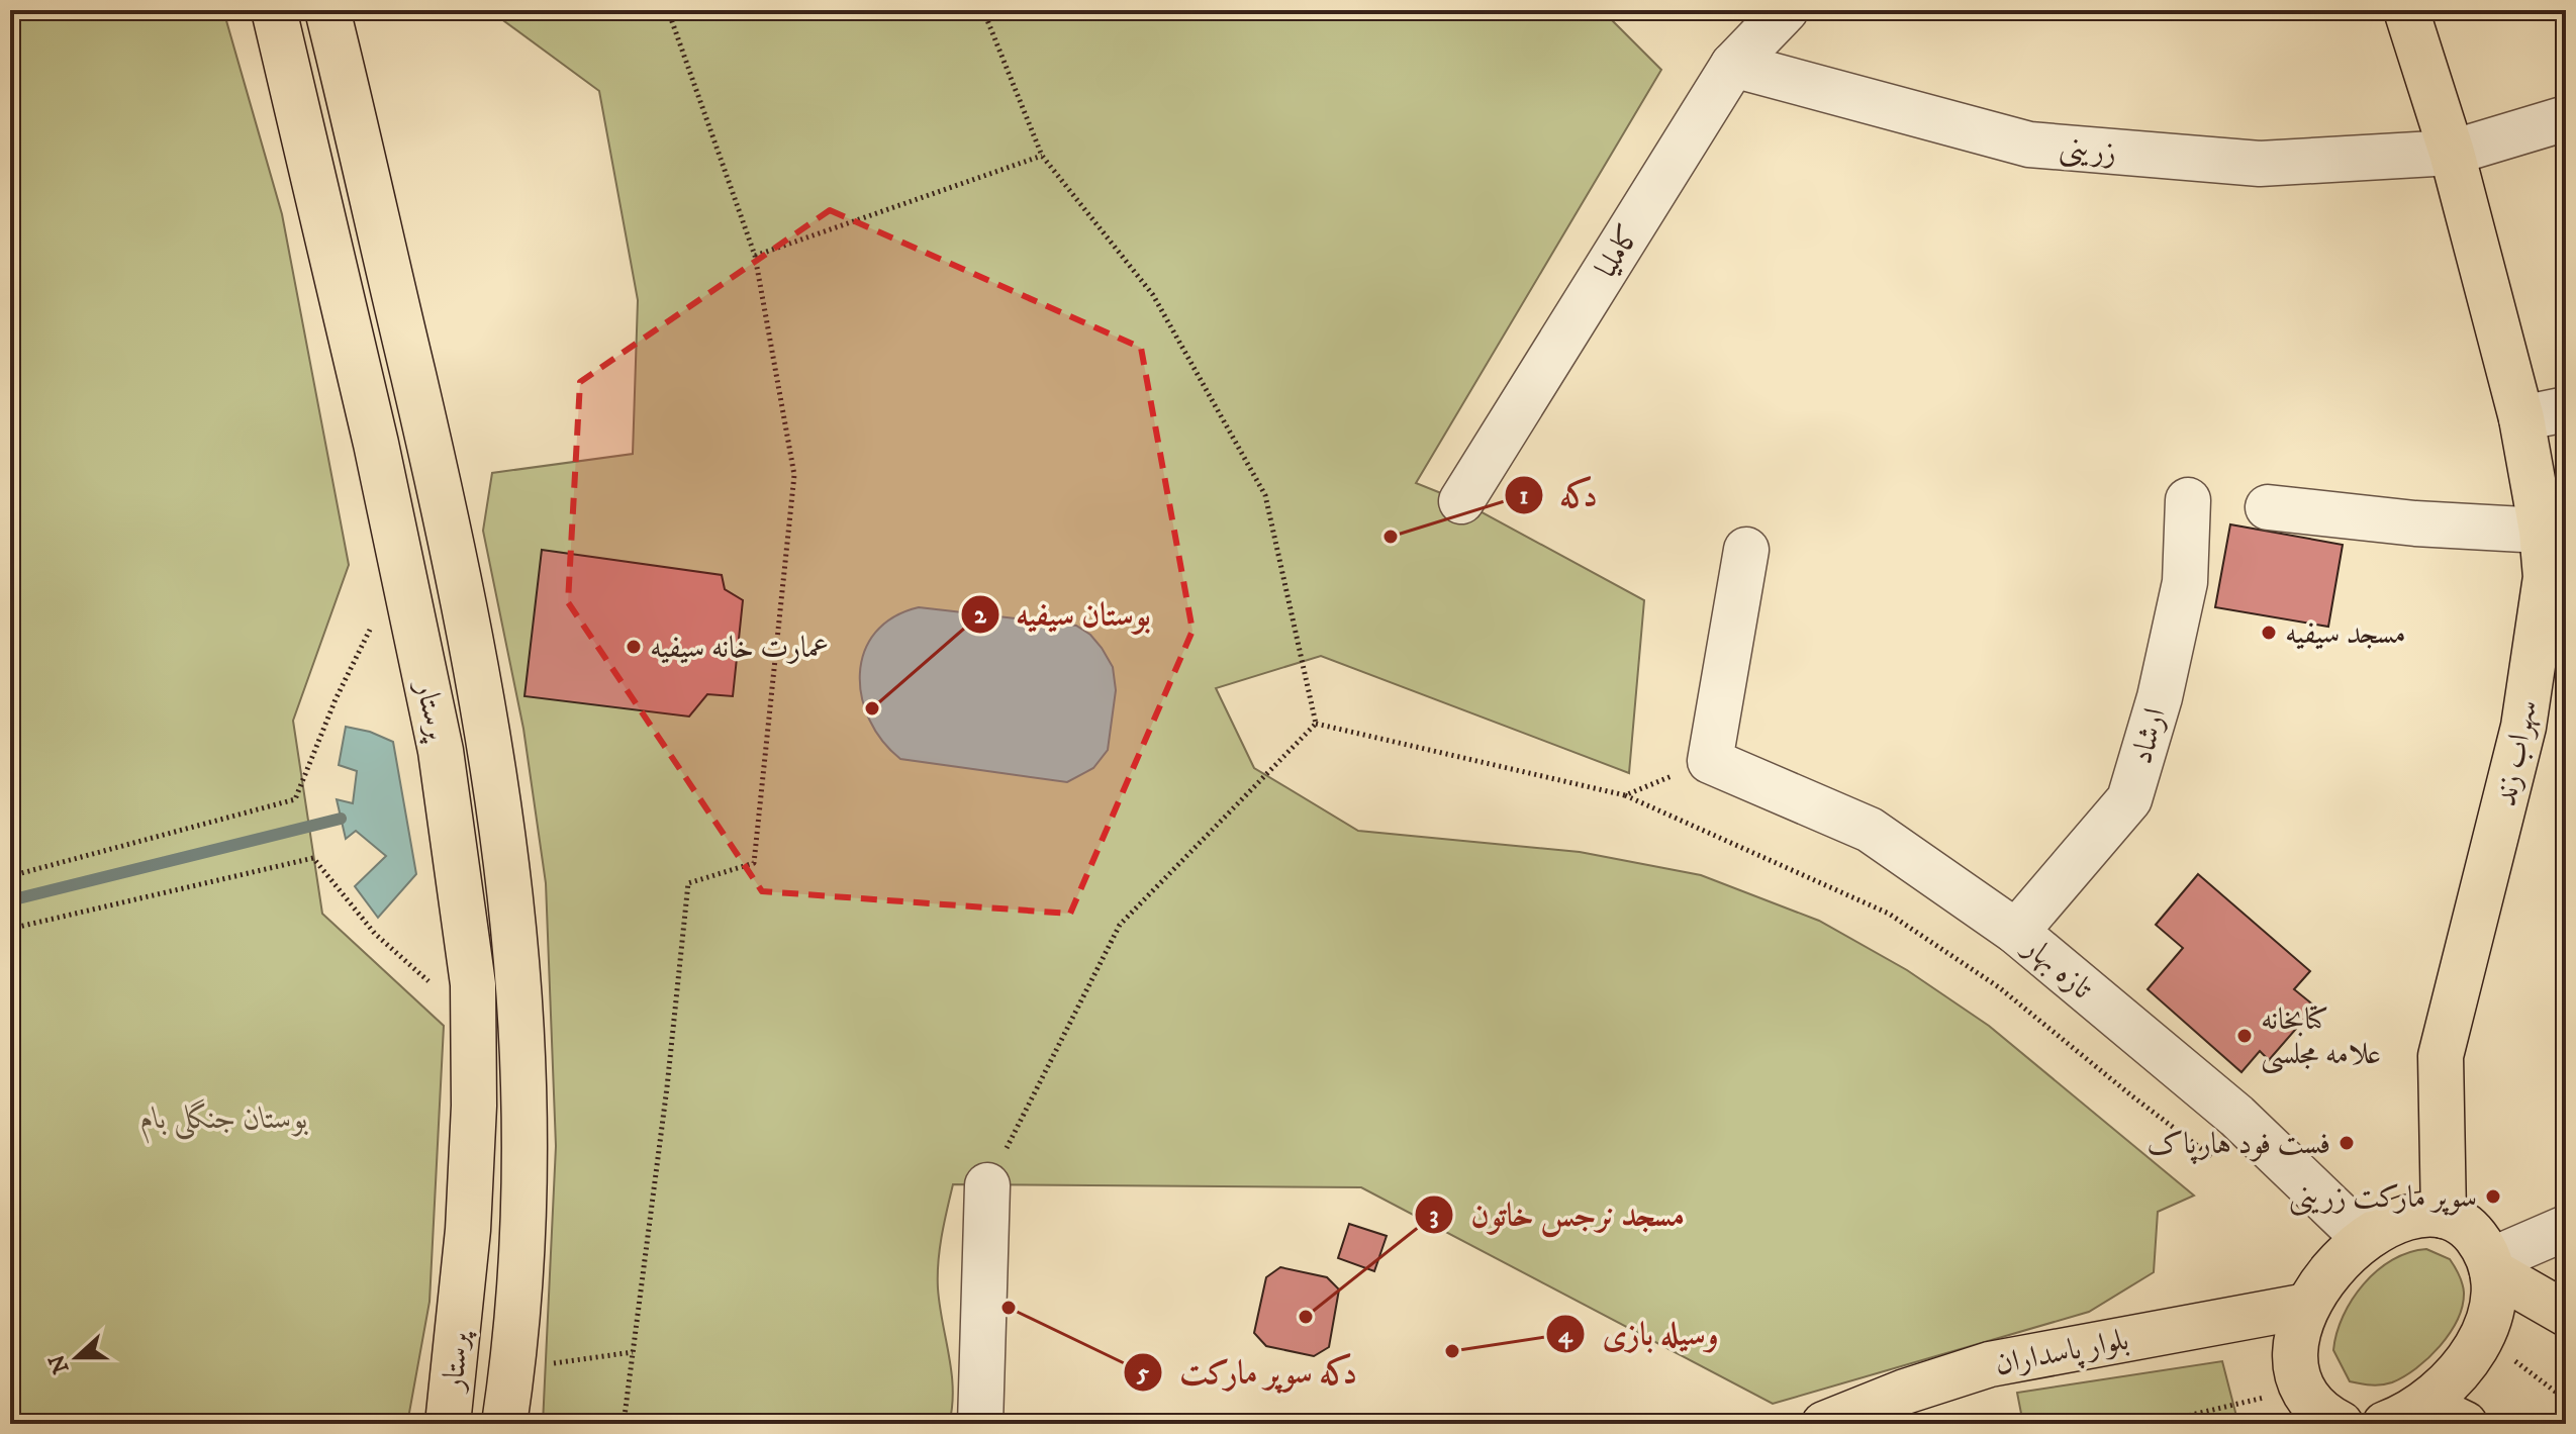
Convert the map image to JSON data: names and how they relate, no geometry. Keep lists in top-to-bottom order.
{
  "streets": {
    "main road": ["پرستار", "سهراب زند", "بلوار پاسداران"],
    "street": [
      "زرینی",
      "کاملیا",
      "ارشاد",
      "تازه بهار"
    ]
  },
  "crossings": [
    ["زرینی", "کاملیا"],
    ["زرینی", "سهراب زند"],
    ["ارشاد", "تازه بهار"]
  ],
  "parks": ["بوستان جنگلی بام"],
  "places": [
    "دکه",
    "مسجد سیفیه",
    "عمارت خانه سیفیه",
    "بوستان سیفیه",
    "کتابخانه علامه مجلسی",
    "فست فود هارپاک",
    "سوپر مارکت زرینی",
    "دکه سوپر مارکت",
    "مسجد نرجس خاتون",
    "وسیله بازی"
  ],
  "north": "left"
}
